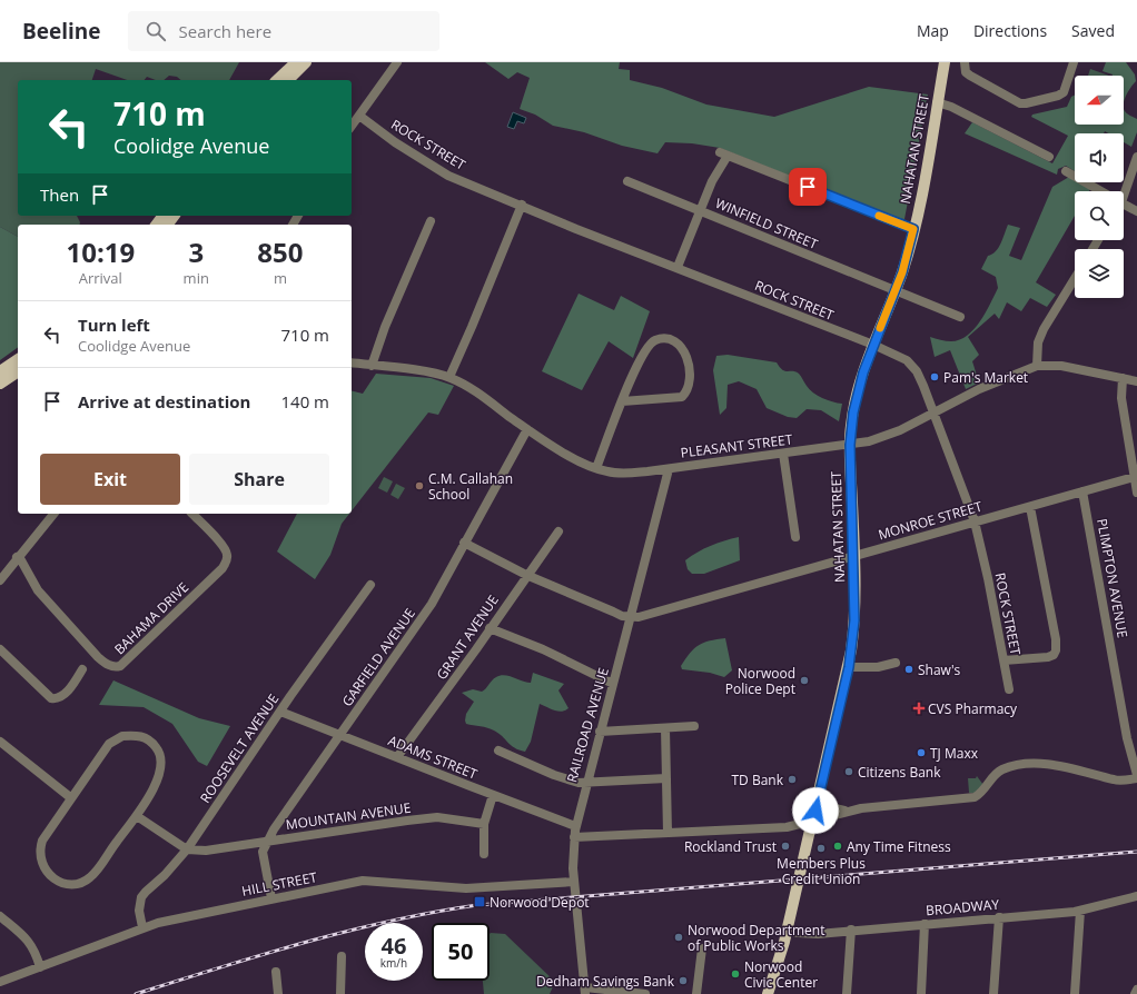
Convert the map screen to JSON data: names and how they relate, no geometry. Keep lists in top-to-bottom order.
{
  "streets": {
    "main road": ["NAHATAN STREET"],
    "street": [
      "ROCK STREET",
      "WINFIELD STREET",
      "PLEASANT STREET",
      "MONROE STREET",
      "PLIMPTON AVENUE",
      "BAHAMA DRIVE",
      "GRANT AVENUE",
      "GARFIELD AVENUE",
      "RAILROAD AVENUE",
      "ROOSEVELT AVENUE",
      "ADAMS STREET",
      "MOUNTAIN AVENUE",
      "HILL STREET",
      "BROADWAY"
    ]
  },
  "crossings": [
    ["ROCK STREET", "NAHATAN STREET"],
    ["ROCK STREET", "PLEASANT STREET"],
    ["ROCK STREET", "MONROE STREET"],
    ["NAHATAN STREET", "WINFIELD STREET"],
    ["NAHATAN STREET", "PLEASANT STREET"],
    ["NAHATAN STREET", "MONROE STREET"],
    ["NAHATAN STREET", "BROADWAY"],
    ["PLEASANT STREET", "GARFIELD AVENUE"],
    ["PLEASANT STREET", "RAILROAD AVENUE"],
    ["MONROE STREET", "PLIMPTON AVENUE"],
    ["MONROE STREET", "RAILROAD AVENUE"],
    ["GRANT AVENUE", "ADAMS STREET"],
    ["GARFIELD AVENUE", "ADAMS STREET"],
    ["GARFIELD AVENUE", "MOUNTAIN AVENUE"],
    ["GARFIELD AVENUE", "HILL STREET"],
    ["RAILROAD AVENUE", "ADAMS STREET"],
    ["RAILROAD AVENUE", "HILL STREET"],
    ["ROOSEVELT AVENUE", "ADAMS STREET"],
    ["ROOSEVELT AVENUE", "MOUNTAIN AVENUE"],
    ["ROOSEVELT AVENUE", "HILL STREET"]
  ],
  "places": {
    "other": [
      "Pam's Market",
      "C.M. Callahan School",
      "Shaw's",
      "Norwood Police Dept",
      "TJ Maxx",
      "Citizens Bank",
      "TD Bank",
      "Rockland Trust",
      "Any Time Fitness",
      "Members Plus Credit Union",
      "Norwood Department of Public Works",
      "Norwood Civic Center",
      "Dedham Savings Bank"
    ],
    "health": ["CVS Pharmacy"],
    "transit": ["Norwood Depot"]
  },
  "north": "left",
  "page": {
    "header": "Beeline",
    "search": "Search here",
    "nav": ["Map", "Directions", "Saved"],
    "turn": ["710 m", "Coolidge Avenue"],
    "then": "Then",
    "eta": [
      "10:19",
      "Arrival",
      "3",
      "min",
      "850",
      "m"
    ],
    "list": [
      {
        "name": "Turn left",
        "note": "Coolidge Avenue",
        "value": "710 m"
      },
      {
        "name": "Arrive at destination",
        "value": "140 m"
      }
    ],
    "buttons": ["Exit", "Share"],
    "speed": "46 km/h",
    "limit": "50"
  }
}
